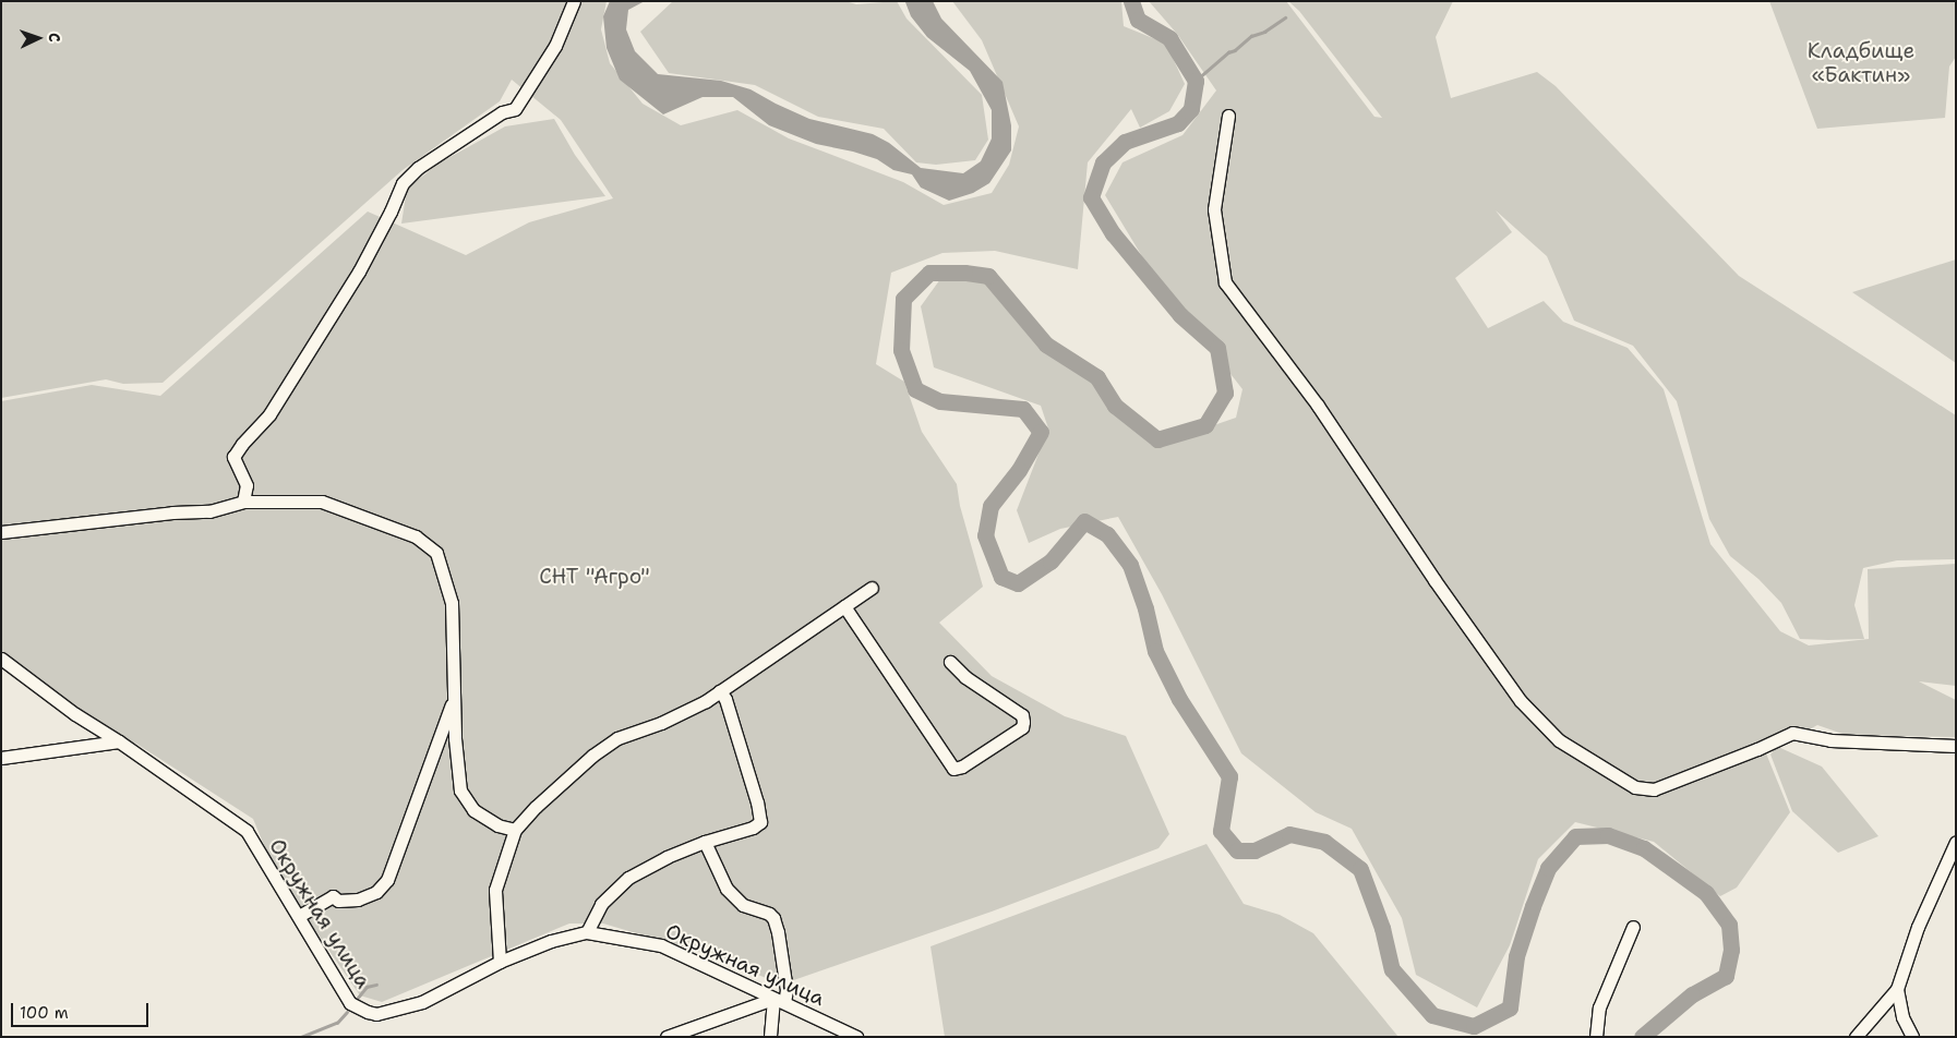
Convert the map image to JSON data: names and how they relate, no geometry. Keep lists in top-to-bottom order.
{
  "streets": {
    "street": ["Окружная улица"]
  },
  "parks": ["Кладбище «Бактин»", "СНТ \"Агро\""],
  "scale_bar": "100 m",
  "north": "right"
}
